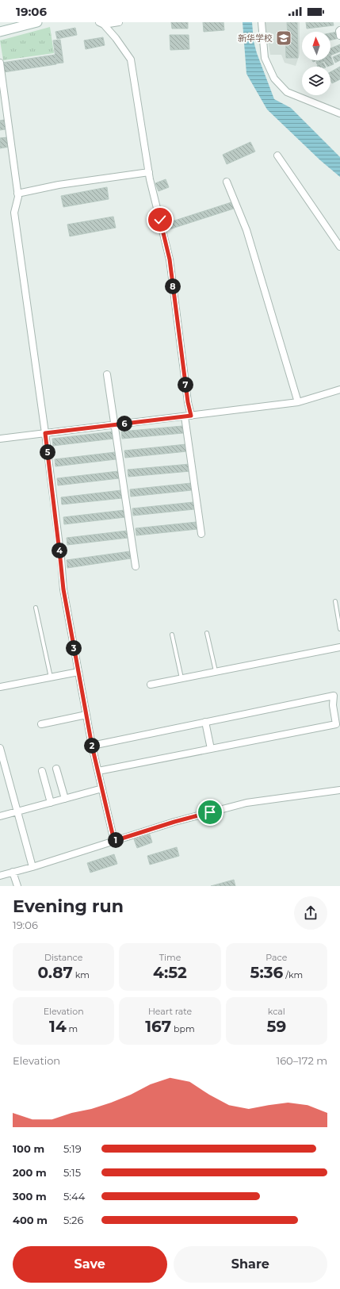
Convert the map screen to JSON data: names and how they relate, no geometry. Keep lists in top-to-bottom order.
{
  "places": {
    "school or university": ["新华学校"]
  },
  "north": "top",
  "page": {
    "status": "19:06",
    "pins": [
      "8",
      "7",
      "6",
      "5",
      "4",
      "3",
      "2",
      "1"
    ],
    "heading": ["Evening run", "19:06"],
    "stats": [
      ["Distance", "0.87 km"],
      ["Time", "4:52"],
      ["Pace", "5:36 /km"],
      ["Elevation", "14 m"],
      ["Heart rate", "167 bpm"],
      ["kcal", "59"]
    ],
    "chart": ["Elevation", "160–172 m"],
    "list": [
      {
        "name": "100 m",
        "note": "5:19"
      },
      {
        "name": "200 m",
        "note": "5:15"
      },
      {
        "name": "300 m",
        "note": "5:44"
      },
      {
        "name": "400 m",
        "note": "5:26"
      }
    ],
    "buttons": ["Save", "Share"]
  }
}
